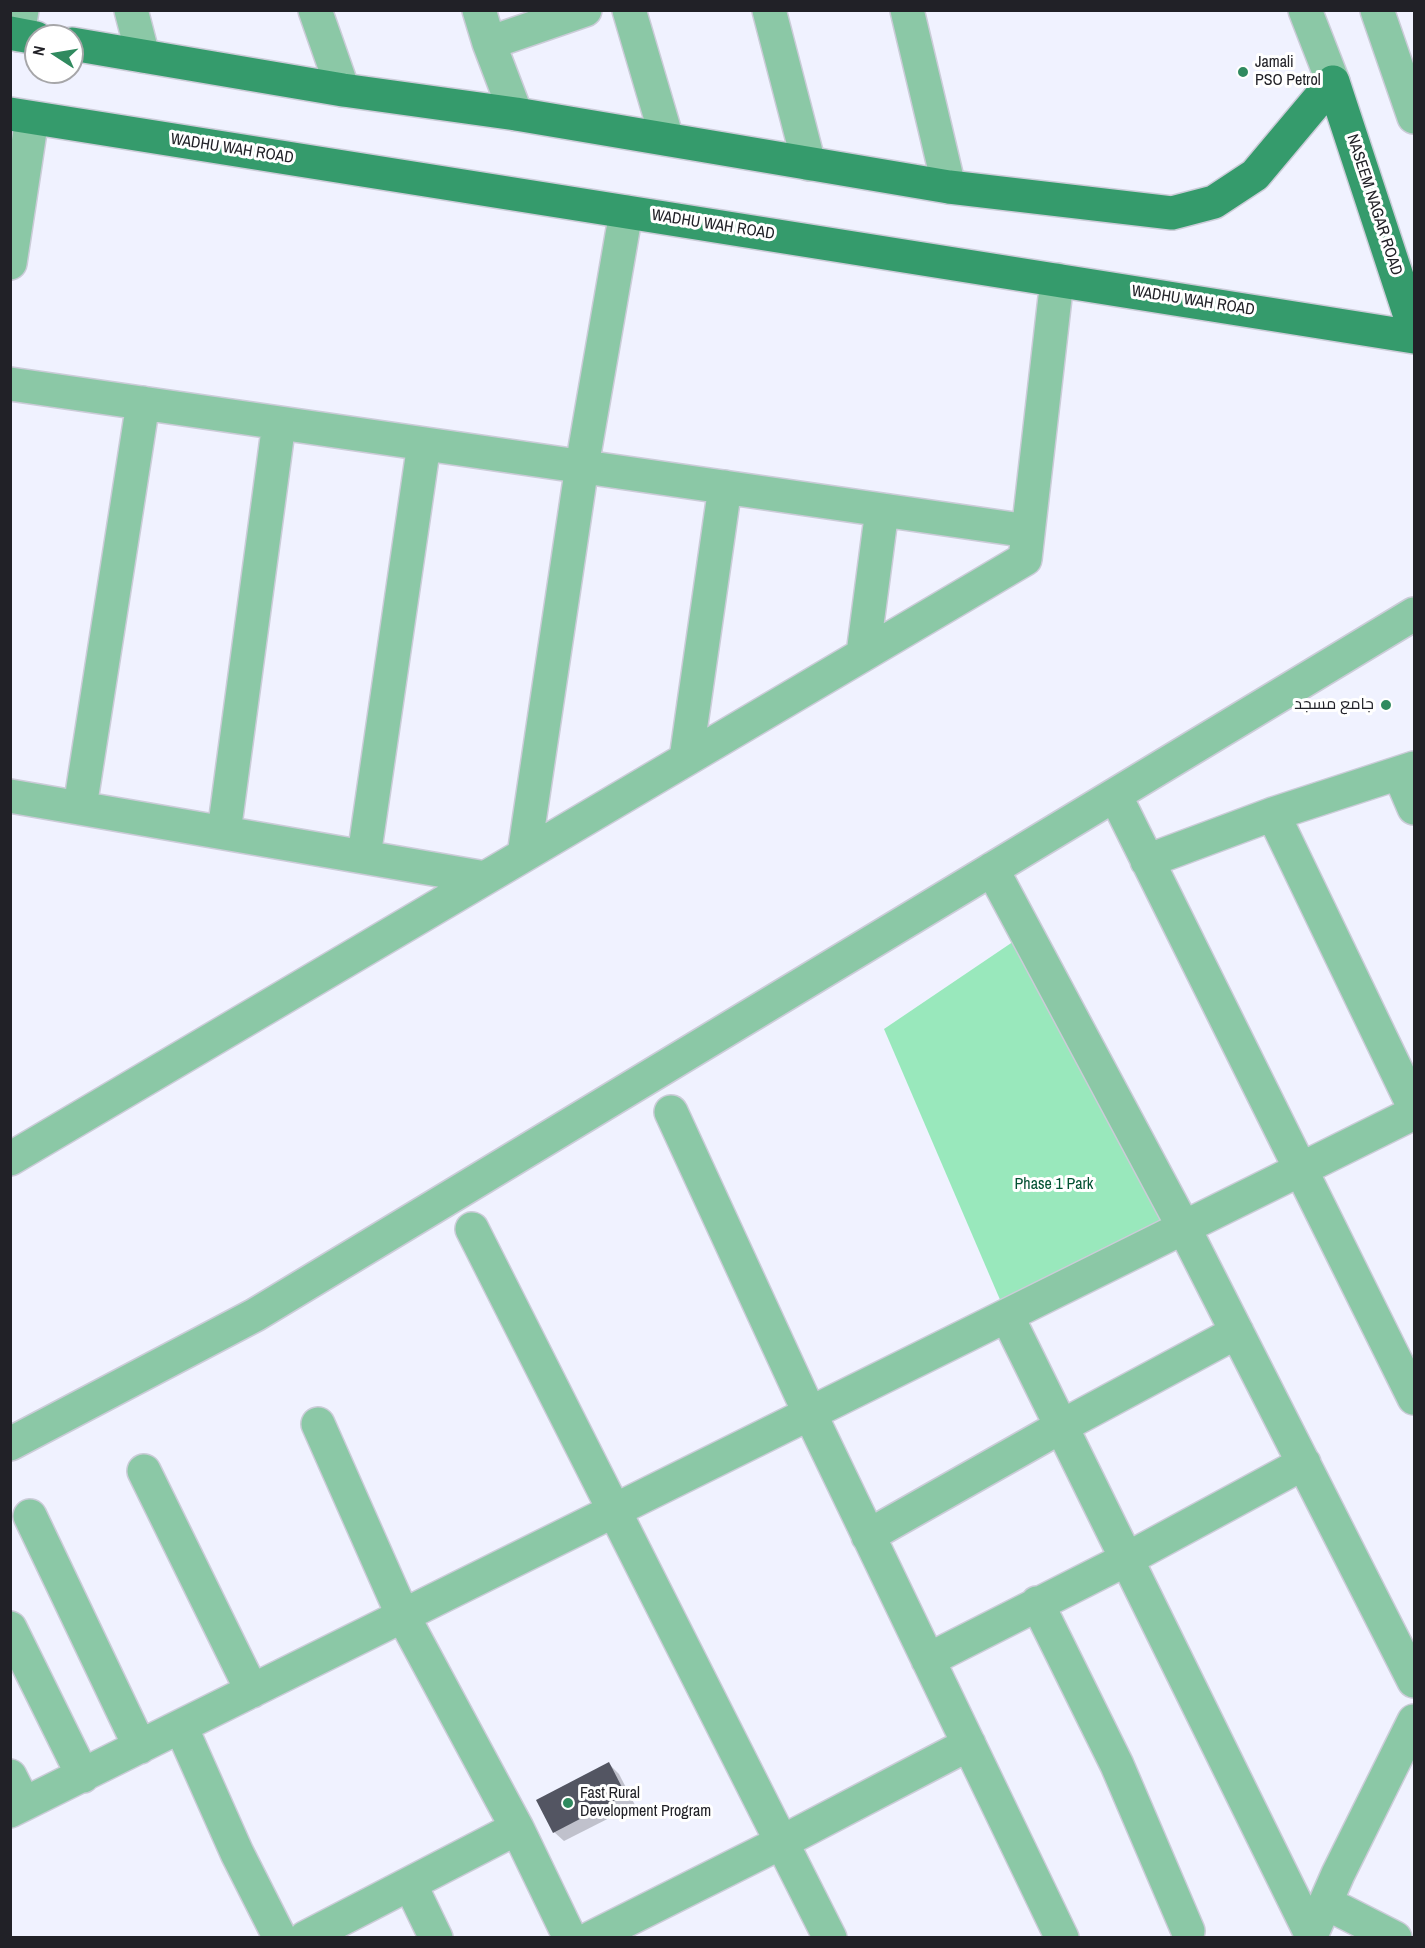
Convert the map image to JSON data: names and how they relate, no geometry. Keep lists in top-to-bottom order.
{
  "streets": {
    "main road": ["WADHU WAH ROAD", "NASEEM NAGAR ROAD"]
  },
  "parks": ["Phase 1 Park"],
  "places": ["Jamali PSO Petrol", "جامع مسجد", "Fast Rural Development Program"],
  "north": "left"
}
